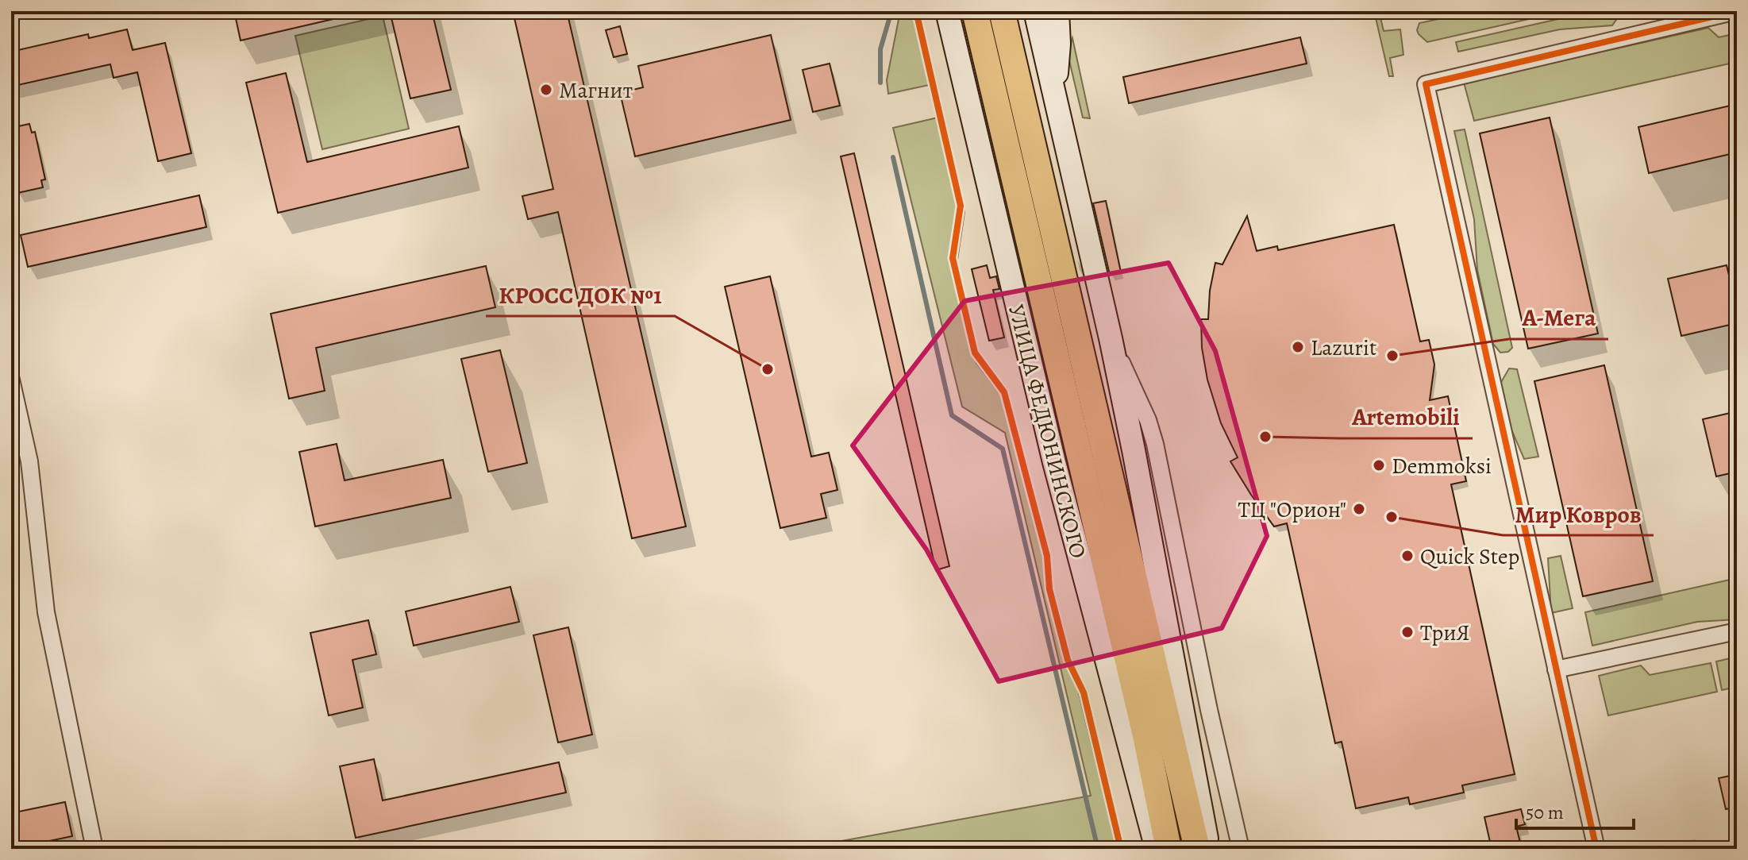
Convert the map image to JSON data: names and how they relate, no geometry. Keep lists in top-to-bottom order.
{
  "streets": {
    "highway": ["УЛИЦА ФЕДЮНИНСКОГО"]
  },
  "places": [
    "Магнит",
    "Lazurit",
    "А-Мега",
    "КРОСС ДОК №1",
    "Artemobili",
    "Demmoksi",
    "ТЦ \"Орион\"",
    "Мир Ковров",
    "Quick Step",
    "ТриЯ"
  ],
  "scale_bar": "50 m"
}
